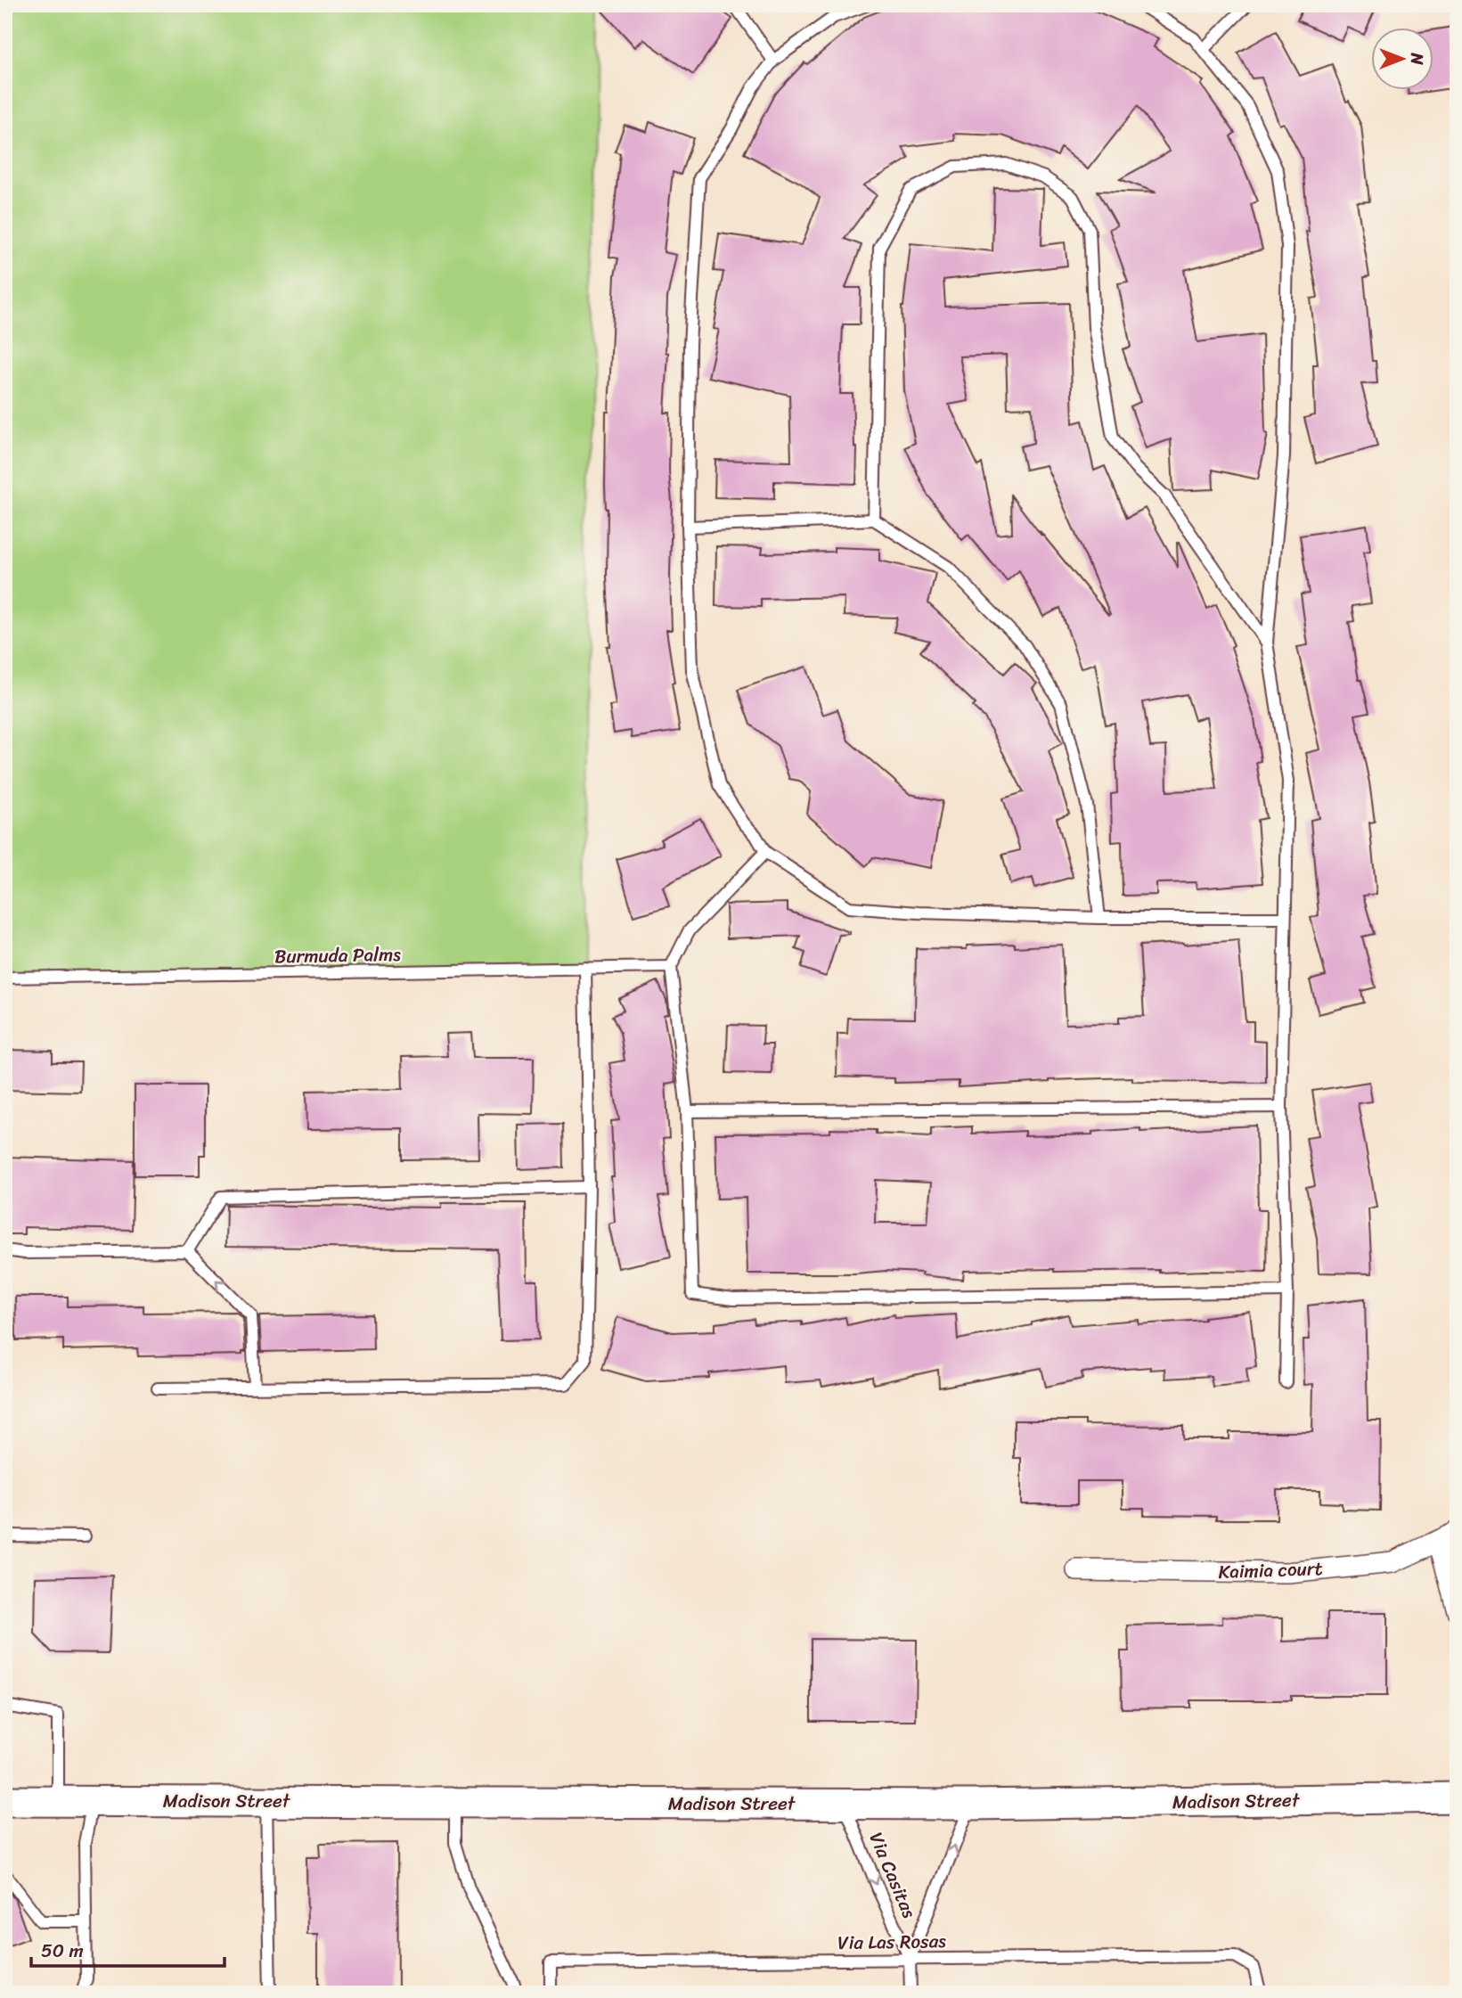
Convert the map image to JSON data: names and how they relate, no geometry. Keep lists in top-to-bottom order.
{
  "streets": {
    "main road": ["Madison Street"],
    "street": ["Kaimia court"],
    "lane": ["Burmuda Palms", "Via Casitas", "Via Las Rosas"]
  },
  "crossings": [
    ["Madison Street", "Via Casitas"],
    ["Via Casitas", "Via Las Rosas"]
  ],
  "scale_bar": "50 m",
  "north": "right"
}
